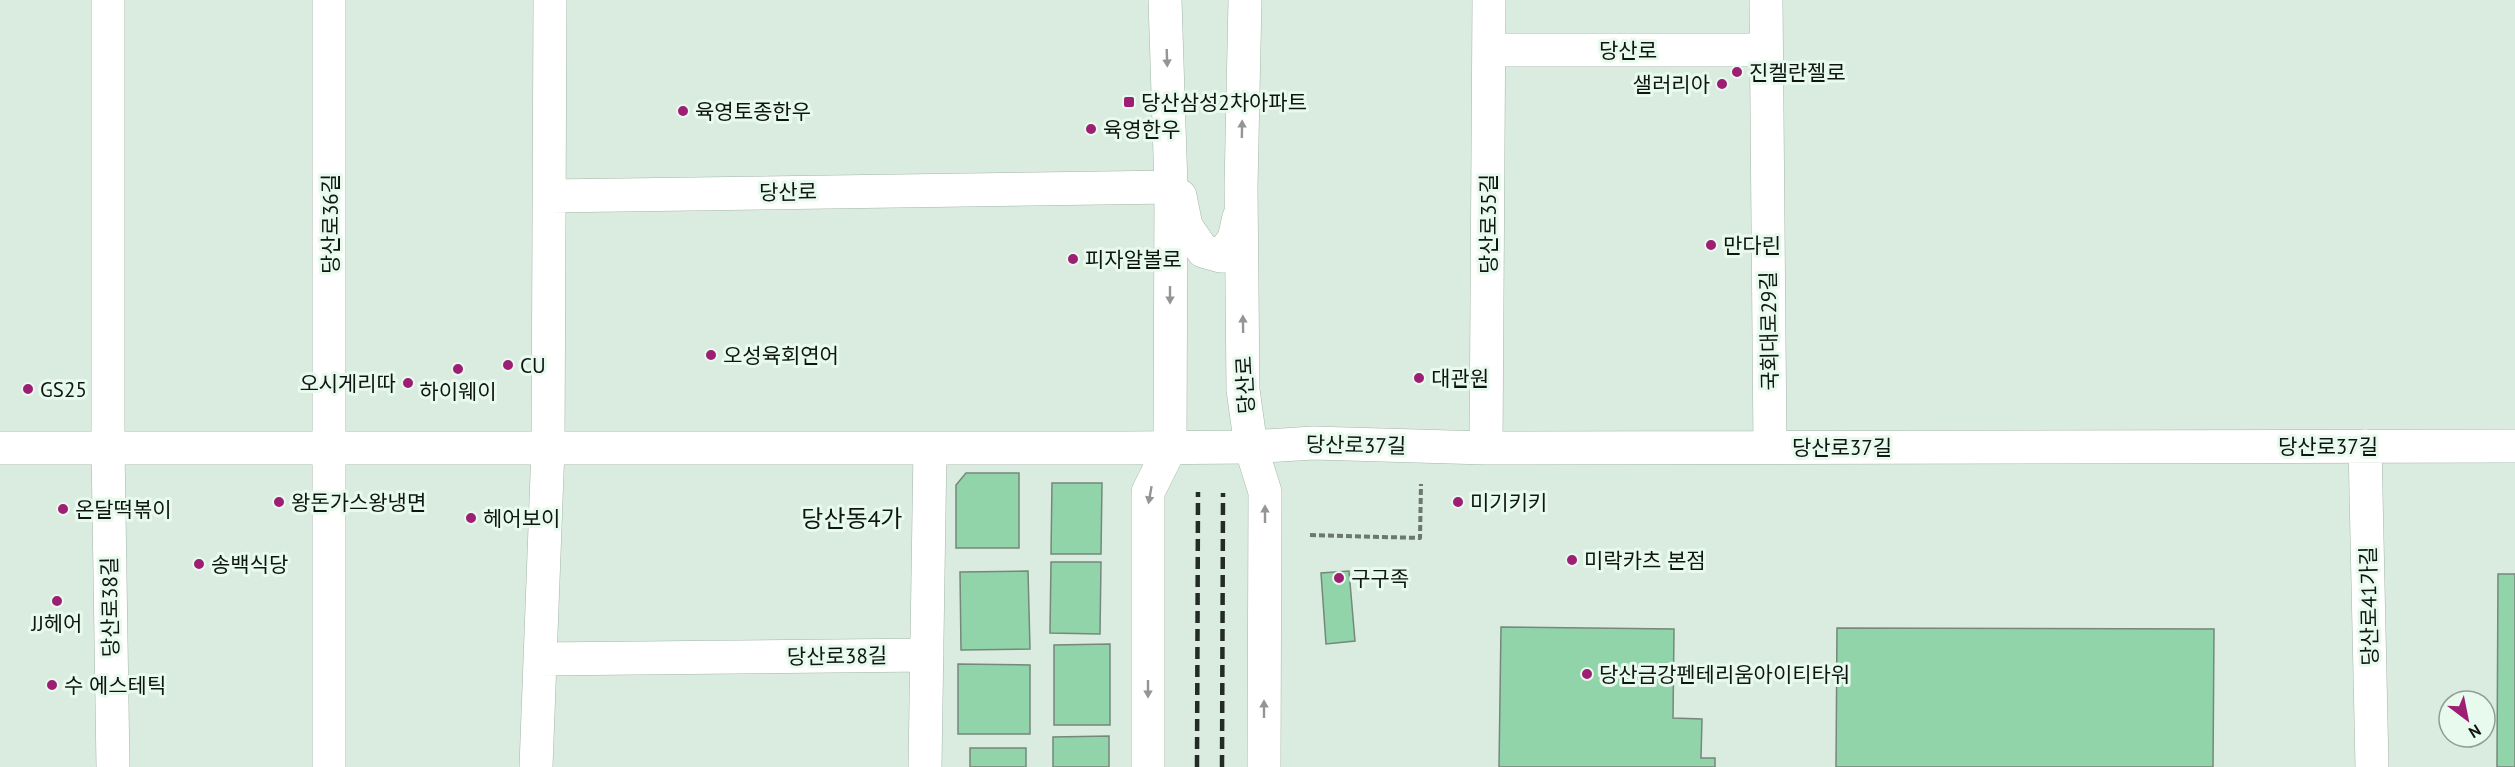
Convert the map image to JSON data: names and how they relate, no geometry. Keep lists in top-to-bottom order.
{
  "streets": {
    "street": [
      "당산로",
      "당산로36길",
      "당산로35길",
      "국회대로29길",
      "당산로37길",
      "당산로41가길",
      "당산로38길"
    ]
  },
  "crossings": [
    ["당산로", "당산로35길"],
    ["당산로", "국회대로29길"],
    ["당산로", "당산로37길"],
    ["당산로35길", "당산로37길"],
    ["국회대로29길", "당산로37길"],
    ["당산로37길", "당산로41가길"]
  ],
  "districts": ["당산동4가"],
  "places": {
    "other": [
      "진켈란젤로",
      "샐러리아",
      "육영토종한우",
      "육영한우",
      "만다린",
      "피자알볼로",
      "오성육회연어",
      "CU",
      "하이웨이",
      "대관원",
      "오시게리따",
      "GS25",
      "왕돈가스왕냉면",
      "미기키키",
      "온달떡볶이",
      "헤어보이",
      "미락카츠 본점",
      "송백식당",
      "구구족",
      "JJ헤어",
      "당산금강펜테리움아이티타워",
      "수 에스테틱"
    ],
    "transit": ["당산삼성2차아파트"]
  },
  "north": "bottom right"
}
